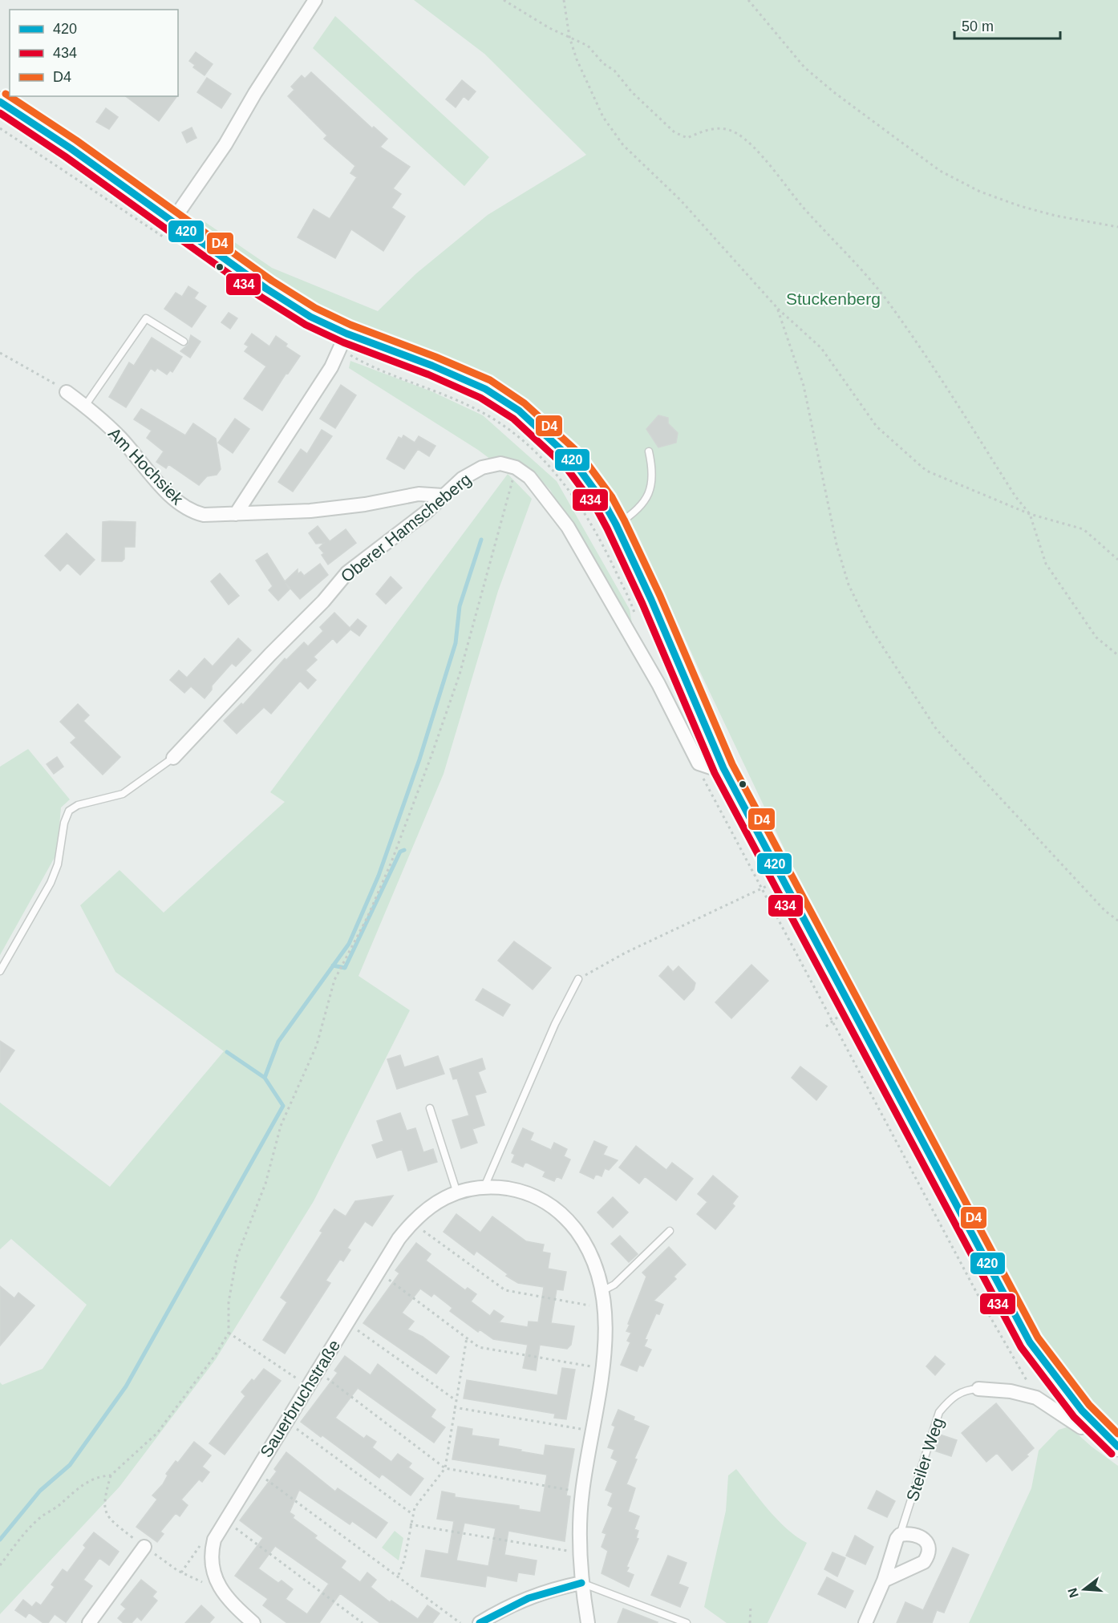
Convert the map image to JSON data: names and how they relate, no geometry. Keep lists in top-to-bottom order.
{
  "streets": {
    "street": [
      "Am Hochsiek",
      "Oberer Hamscheberg",
      "Sauerbruchstraße",
      "Steiler Weg"
    ]
  },
  "crossings": [
    ["Am Hochsiek", "Oberer Hamscheberg"]
  ],
  "parks": ["Stuckenberg"],
  "lines": ["transit line D4", "transit line 420", "transit line 434"],
  "legend": ["420", "434", "D4"],
  "scale_bar": "50 m",
  "north": "left"
}
